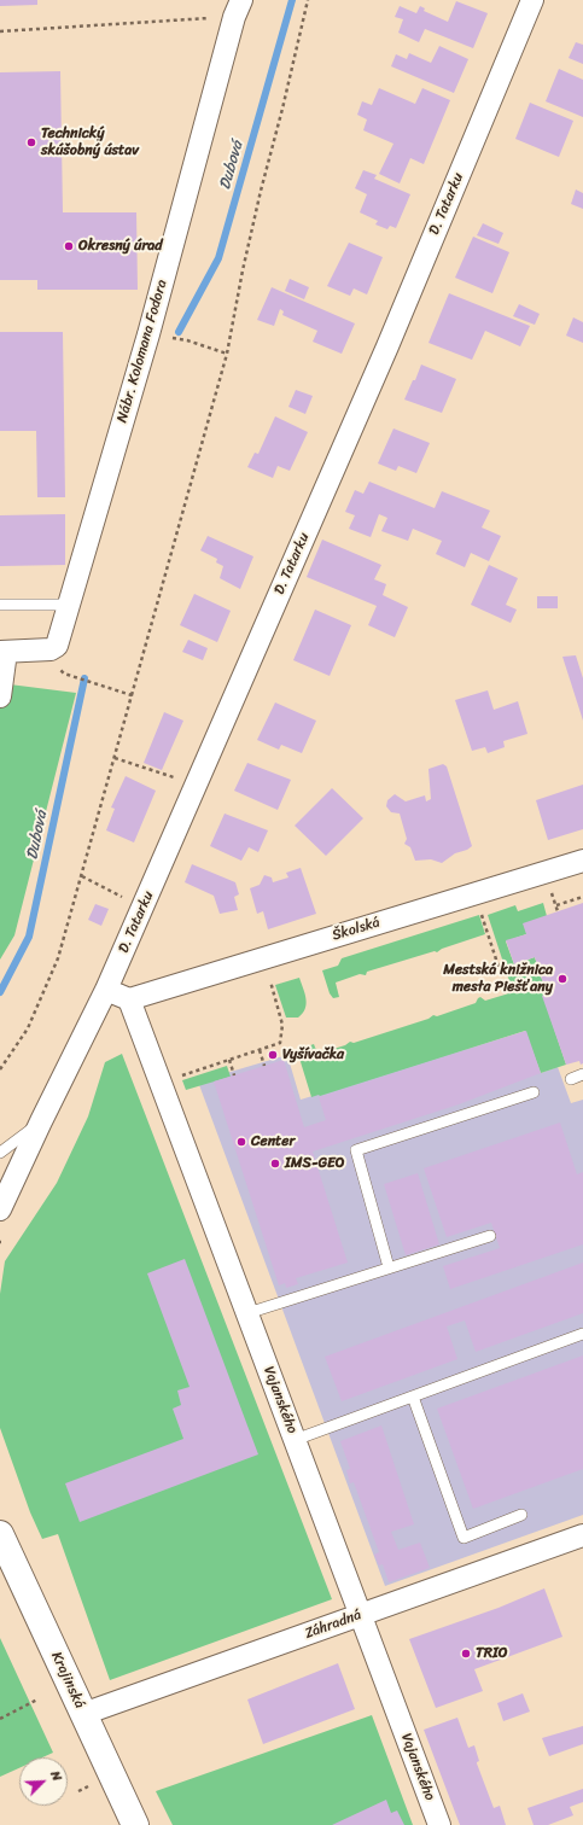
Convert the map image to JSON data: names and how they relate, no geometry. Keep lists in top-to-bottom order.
{
  "streets": {
    "main road": ["Krajinská"],
    "street": [
      "D. Tatarku",
      "Nábr. Kolomana Fodora",
      "Školská",
      "Vajanského",
      "Záhradná"
    ]
  },
  "crossings": [
    ["Školská", "Vajanského"],
    ["Vajanského", "Záhradná"],
    ["Záhradná", "Krajinská"]
  ],
  "water": ["Dubová"],
  "places": [
    "Technický skúšobný ústav",
    "Okresný úrad",
    "Mestská knižnica mesta Piešťany",
    "Vyšívačka",
    "Center",
    "IMS-GEO",
    "TRIO"
  ],
  "north": "top right"
}
